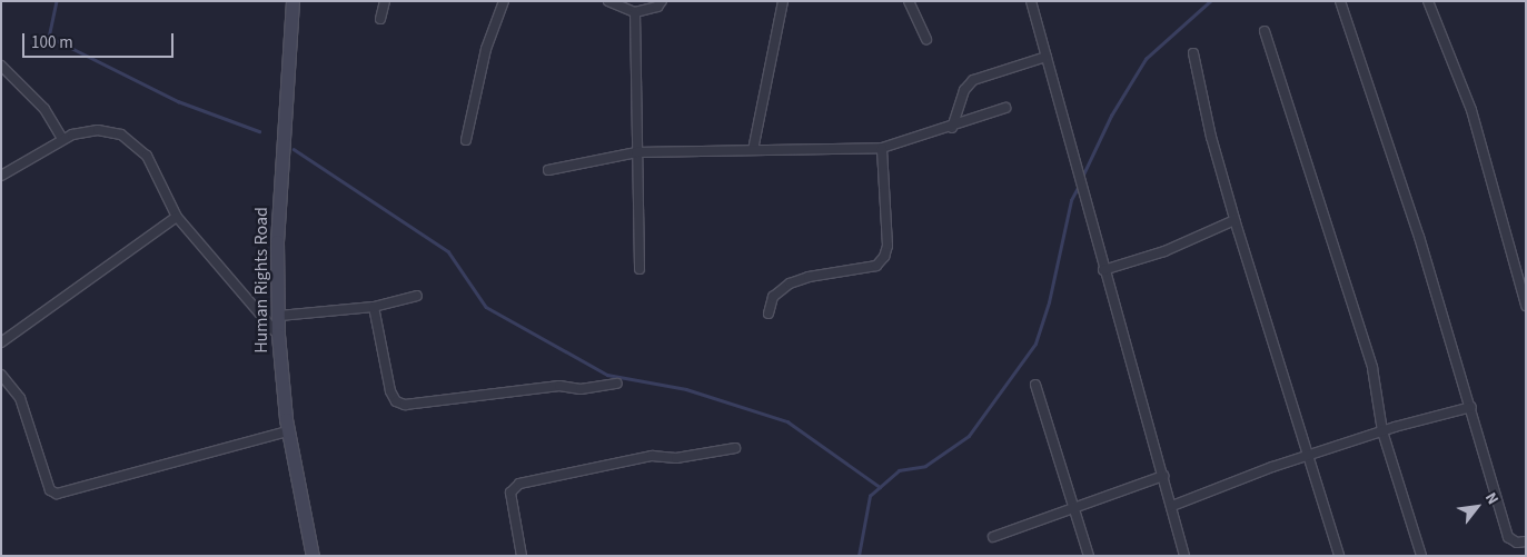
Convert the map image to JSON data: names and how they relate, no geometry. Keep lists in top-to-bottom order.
{
  "streets": {
    "street": ["Human Rights Road"]
  },
  "scale_bar": "100 m",
  "north": "top right"
}
